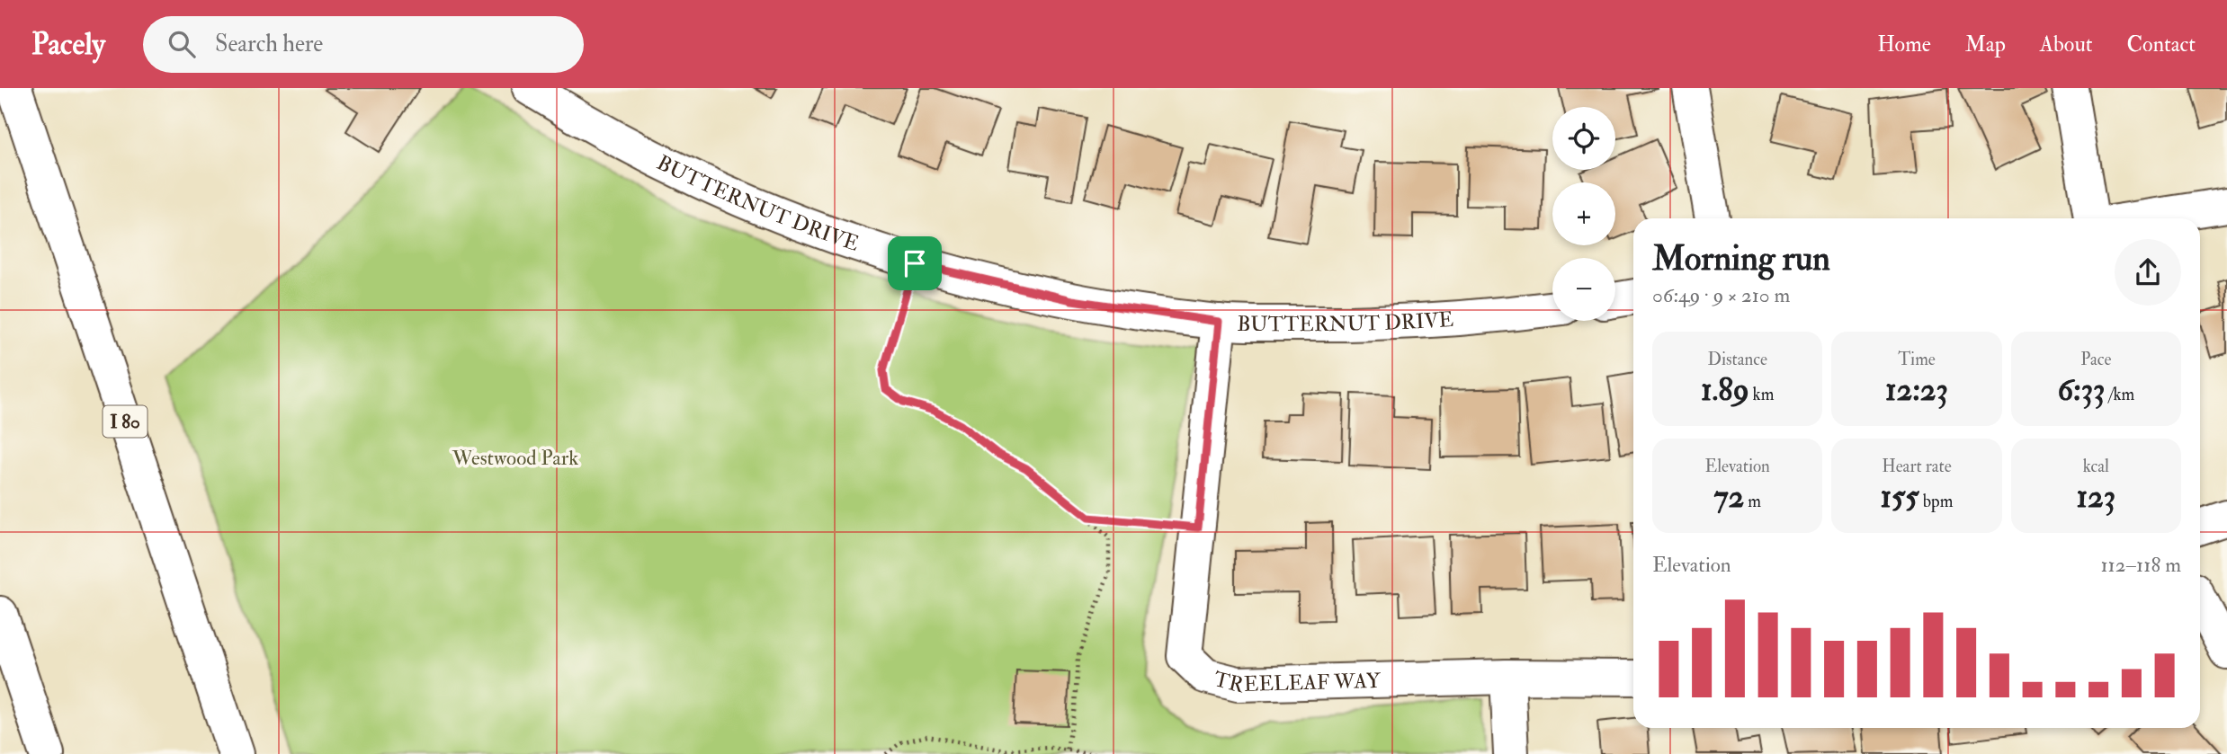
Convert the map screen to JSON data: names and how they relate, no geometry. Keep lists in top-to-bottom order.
{
  "streets": {
    "main road": ["BUTTERNUT DRIVE", "I 80", "TREELEAF WAY"]
  },
  "crossings": [
    ["BUTTERNUT DRIVE", "TREELEAF WAY"]
  ],
  "parks": ["Westwood Park"],
  "page": {
    "header": "Pacely",
    "search": "Search here",
    "nav": [
      "Home",
      "Map",
      "About",
      "Contact"
    ],
    "map_buttons": ["+", "−"],
    "heading": ["Morning run", "06:49 · 9 × 210 m"],
    "stats": [
      ["Distance", "1.89 km"],
      ["Time", "12:23"],
      ["Pace", "6:33 /km"],
      ["Elevation", "72 m"],
      ["Heart rate", "155 bpm"],
      ["kcal", "123"]
    ],
    "chart": ["Elevation", "112–118 m"]
  }
}
